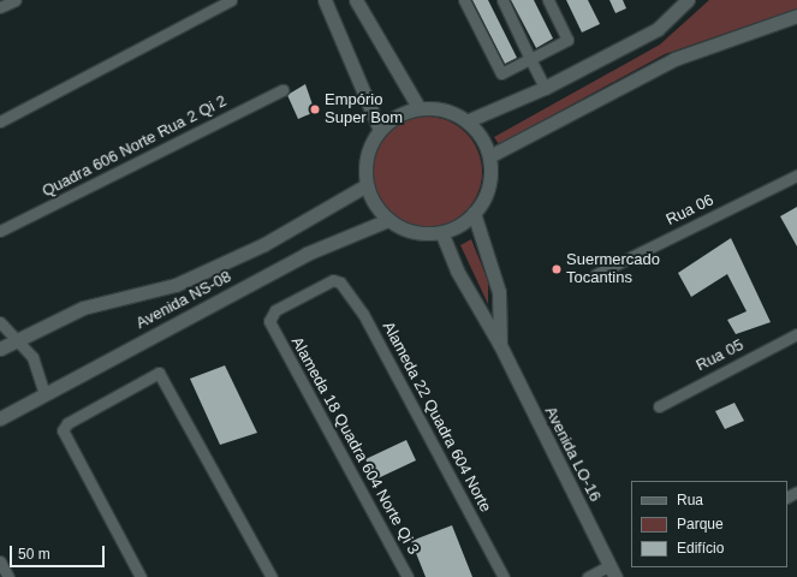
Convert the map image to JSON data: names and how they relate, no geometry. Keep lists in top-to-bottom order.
{
  "streets": {
    "street": [
      "Quadra 606 Norte Rua 2 Qi 2",
      "Rua 06",
      "Avenida NS-08",
      "Rua 05",
      "Alameda 22 Quadra 604 Norte",
      "Alameda 18 Quadra 604 Norte Qi 3",
      "Avenida LO-16"
    ]
  },
  "crossings": [
    ["Avenida NS-08", "Avenida LO-16"],
    ["Alameda 22 Quadra 604 Norte", "Alameda 18 Quadra 604 Norte Qi 3"]
  ],
  "places": ["Empório Super Bom", "Suermercado Tocantins"],
  "legend": ["Rua", "Parque", "Edifício"],
  "scale_bar": "50 m"
}
